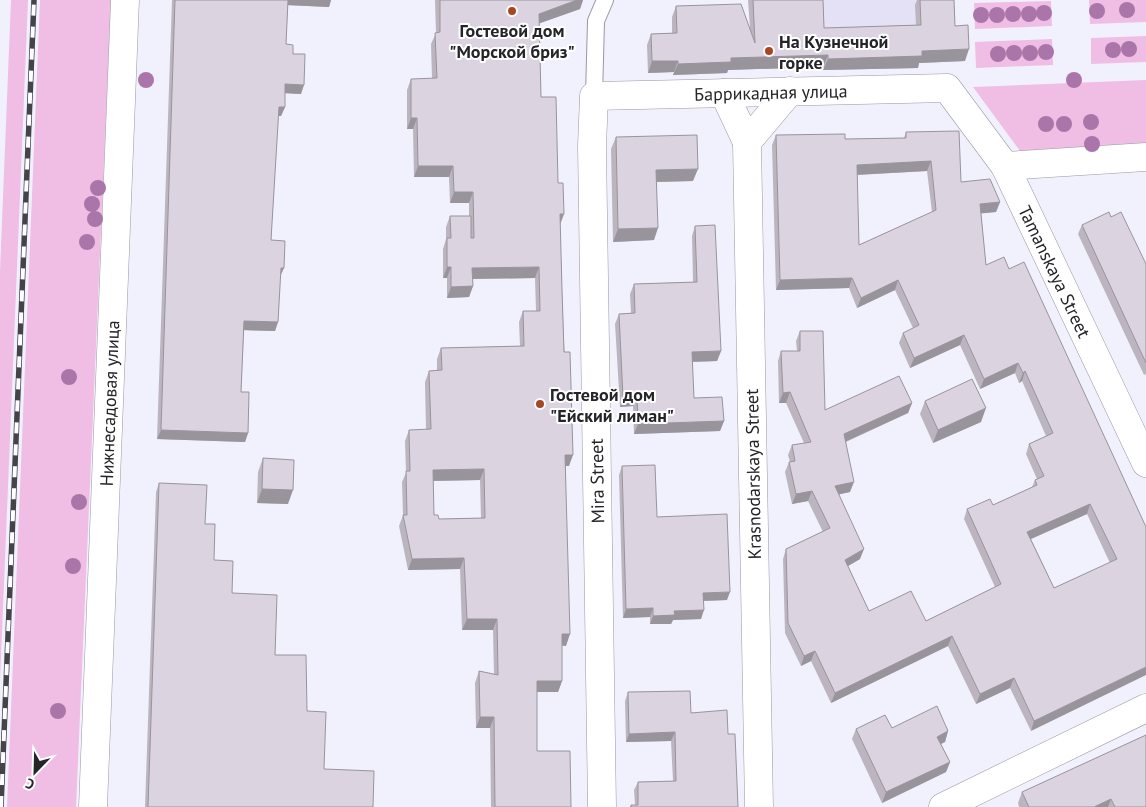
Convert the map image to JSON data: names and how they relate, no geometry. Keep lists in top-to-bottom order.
{
  "streets": {
    "street": [
      "Баррикадная улица",
      "Tamanskaya Street",
      "Нижнесадовая улица",
      "Krasnodarskaya Street",
      "Mira Street"
    ]
  },
  "crossings": [
    ["Баррикадная улица", "Tamanskaya Street"],
    ["Баррикадная улица", "Krasnodarskaya Street"],
    ["Баррикадная улица", "Mira Street"]
  ],
  "places": ["Гостевой дом \"Морской бриз\"", "На Кузнечной горке", "Гостевой дом \"Ейский лиман\""],
  "north": "bottom left"
}
